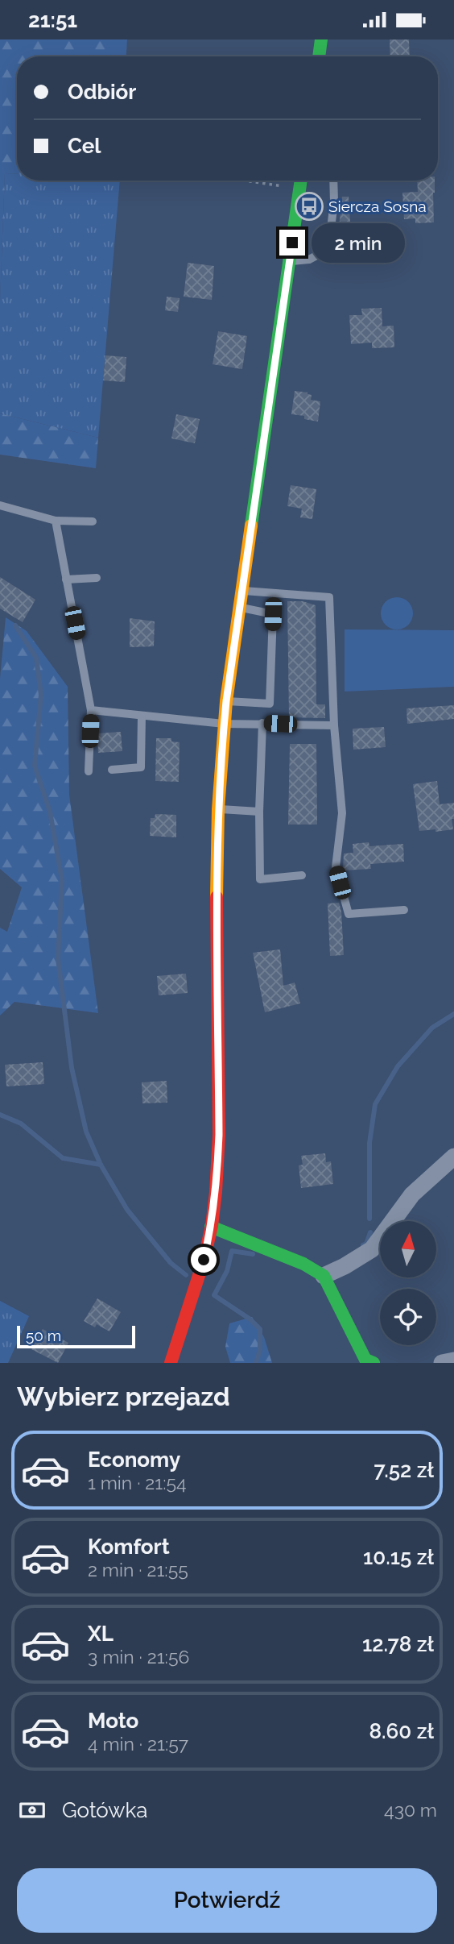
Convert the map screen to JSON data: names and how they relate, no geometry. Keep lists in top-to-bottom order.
{
  "places": {
    "bus stop": ["Siercza Sosna"]
  },
  "scale_bar": "50 m",
  "north": "top",
  "page": {
    "status": "21:51",
    "banner": ["Odbiór", "Cel"],
    "bubble": "2 min",
    "scale": "50 m",
    "heading": "Wybierz przejazd",
    "list": [
      {
        "name": "Economy",
        "note": "1 min · 21:54",
        "value": "7.52 zł"
      },
      {
        "name": "Komfort",
        "note": "2 min · 21:55",
        "value": "10.15 zł"
      },
      {
        "name": "XL",
        "note": "3 min · 21:56",
        "value": "12.78 zł"
      },
      {
        "name": "Moto",
        "note": "4 min · 21:57",
        "value": "8.60 zł"
      }
    ],
    "pay": ["Gotówka", "430 m"],
    "buttons": "Potwierdź"
  }
}
